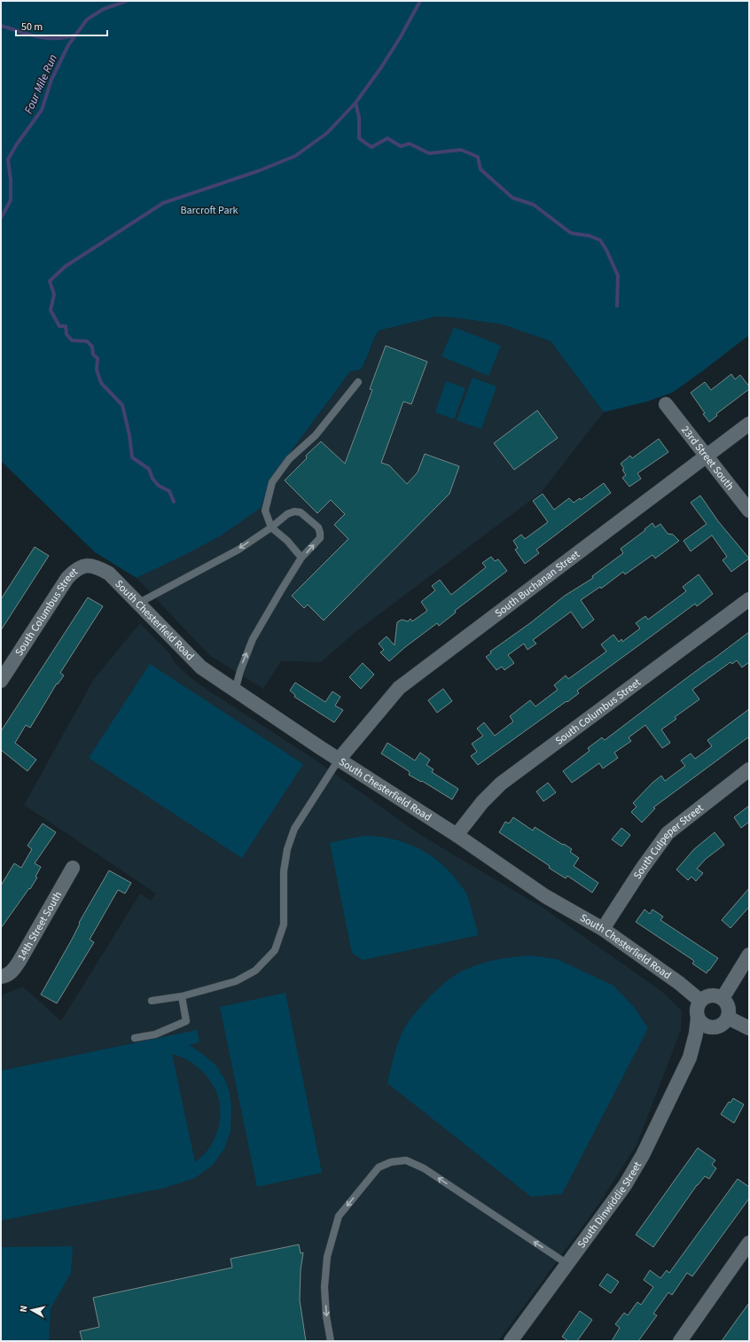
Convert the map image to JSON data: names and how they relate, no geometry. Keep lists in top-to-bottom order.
{
  "streets": {
    "street": [
      "23rd Street South",
      "South Buchanan Street",
      "South Columbus Street",
      "South Chesterfield Road",
      "South Culpeper Street",
      "14th Street South",
      "South Dinwiddie Street"
    ]
  },
  "crossings": [
    ["23rd Street South", "South Buchanan Street"],
    ["South Buchanan Street", "South Chesterfield Road"],
    ["South Columbus Street", "South Chesterfield Road"],
    ["South Chesterfield Road", "South Culpeper Street"],
    ["South Chesterfield Road", "South Dinwiddie Street"]
  ],
  "water": ["Four Mile Run"],
  "parks": ["Barcroft Park"],
  "scale_bar": "50 m",
  "north": "left"
}
